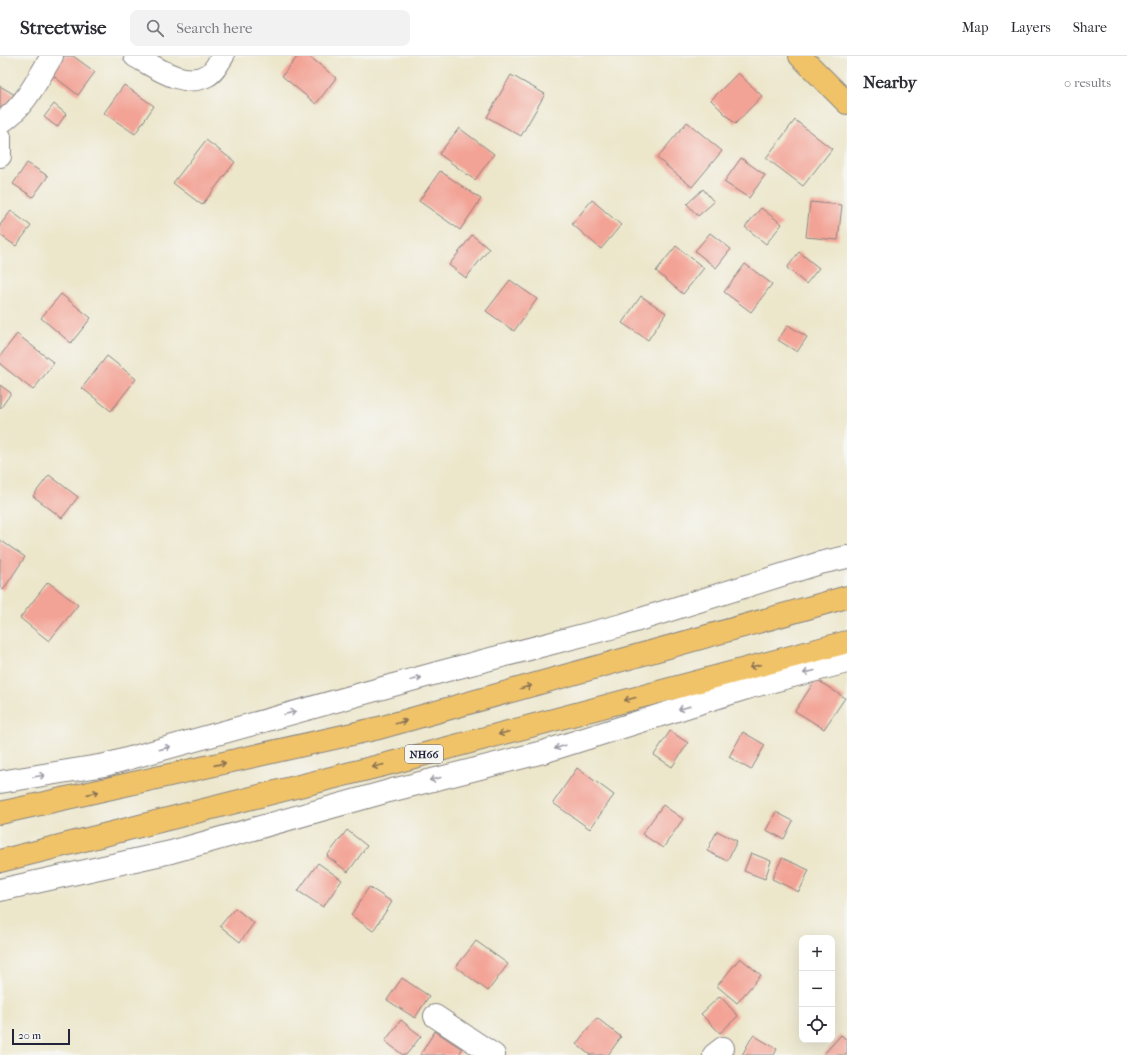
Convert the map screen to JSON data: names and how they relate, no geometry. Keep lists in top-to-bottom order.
{
  "streets": {
    "main road": ["NH66"]
  },
  "scale_bar": "20 m",
  "page": {
    "header": "Streetwise",
    "search": "Search here",
    "nav": ["Map", "Layers", "Share"],
    "heading": ["Nearby", "0 results"],
    "map_buttons": ["+", "−"],
    "scale": "20 m"
  }
}
